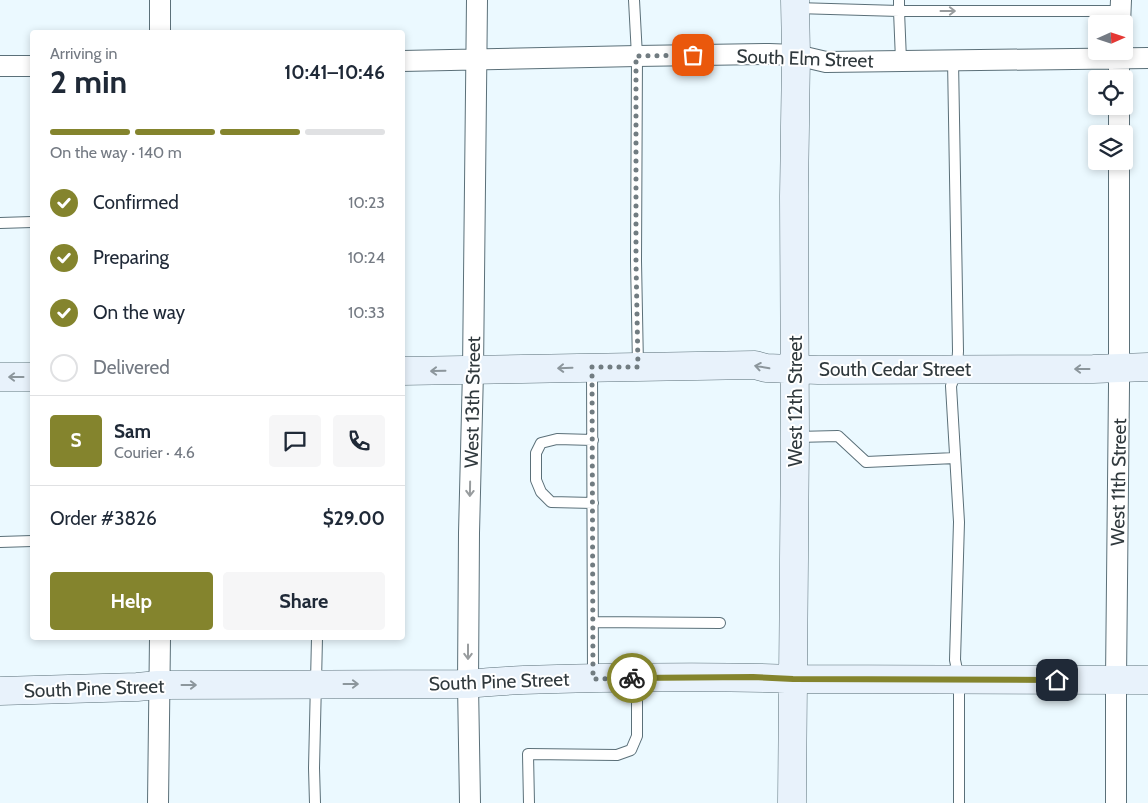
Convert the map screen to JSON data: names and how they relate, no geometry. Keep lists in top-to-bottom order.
{
  "streets": {
    "main road": ["South Cedar Street", "West 12th Street", "South Pine Street"],
    "street": ["South Elm Street", "West 13th Street", "West 11th Street"]
  },
  "crossings": [
    ["South Elm Street", "West 12th Street"],
    ["South Elm Street", "West 13th Street"],
    ["South Cedar Street", "West 12th Street"],
    ["South Cedar Street", "West 13th Street"],
    ["South Cedar Street", "West 11th Street"],
    ["West 12th Street", "South Pine Street"],
    ["West 13th Street", "South Pine Street"],
    ["West 11th Street", "South Pine Street"]
  ],
  "one_way": ["South Cedar Street", "West 13th Street"],
  "north": "right",
  "page": {
    "heading": ["2 min", "Arriving in", "10:41–10:46"],
    "panel": [
      "Sam",
      "Courier · 4.6",
      "Order #3826",
      "$29.00"
    ],
    "bar": "On the way · 140 m",
    "list": [
      ["Confirmed", "10:23"],
      ["Preparing", "10:24"],
      ["On the way", "10:33"],
      "Delivered"
    ],
    "round": "S",
    "buttons": ["Help", "Share"]
  }
}
